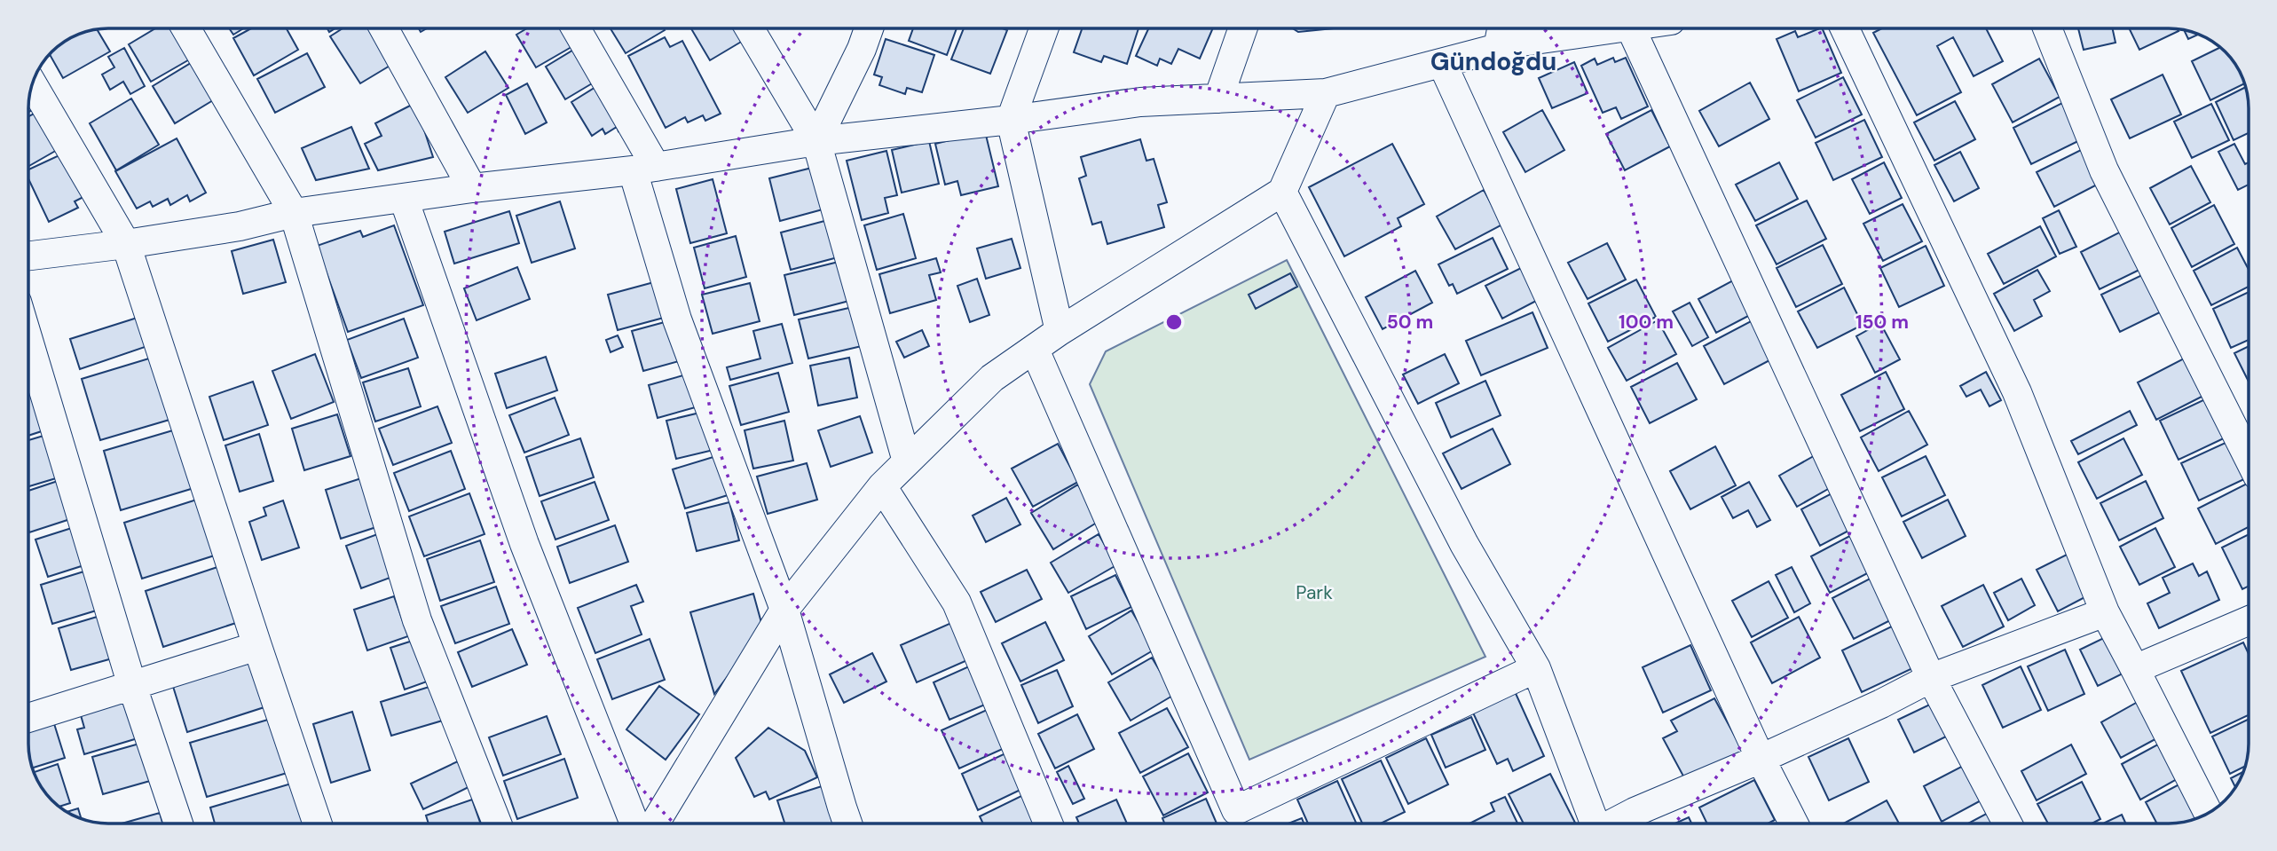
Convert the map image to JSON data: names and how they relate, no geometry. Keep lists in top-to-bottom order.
{
  "districts": ["Gündoğdu"],
  "parks": ["Park"],
  "rings": ["50 m", "100 m", "150 m"]
}
